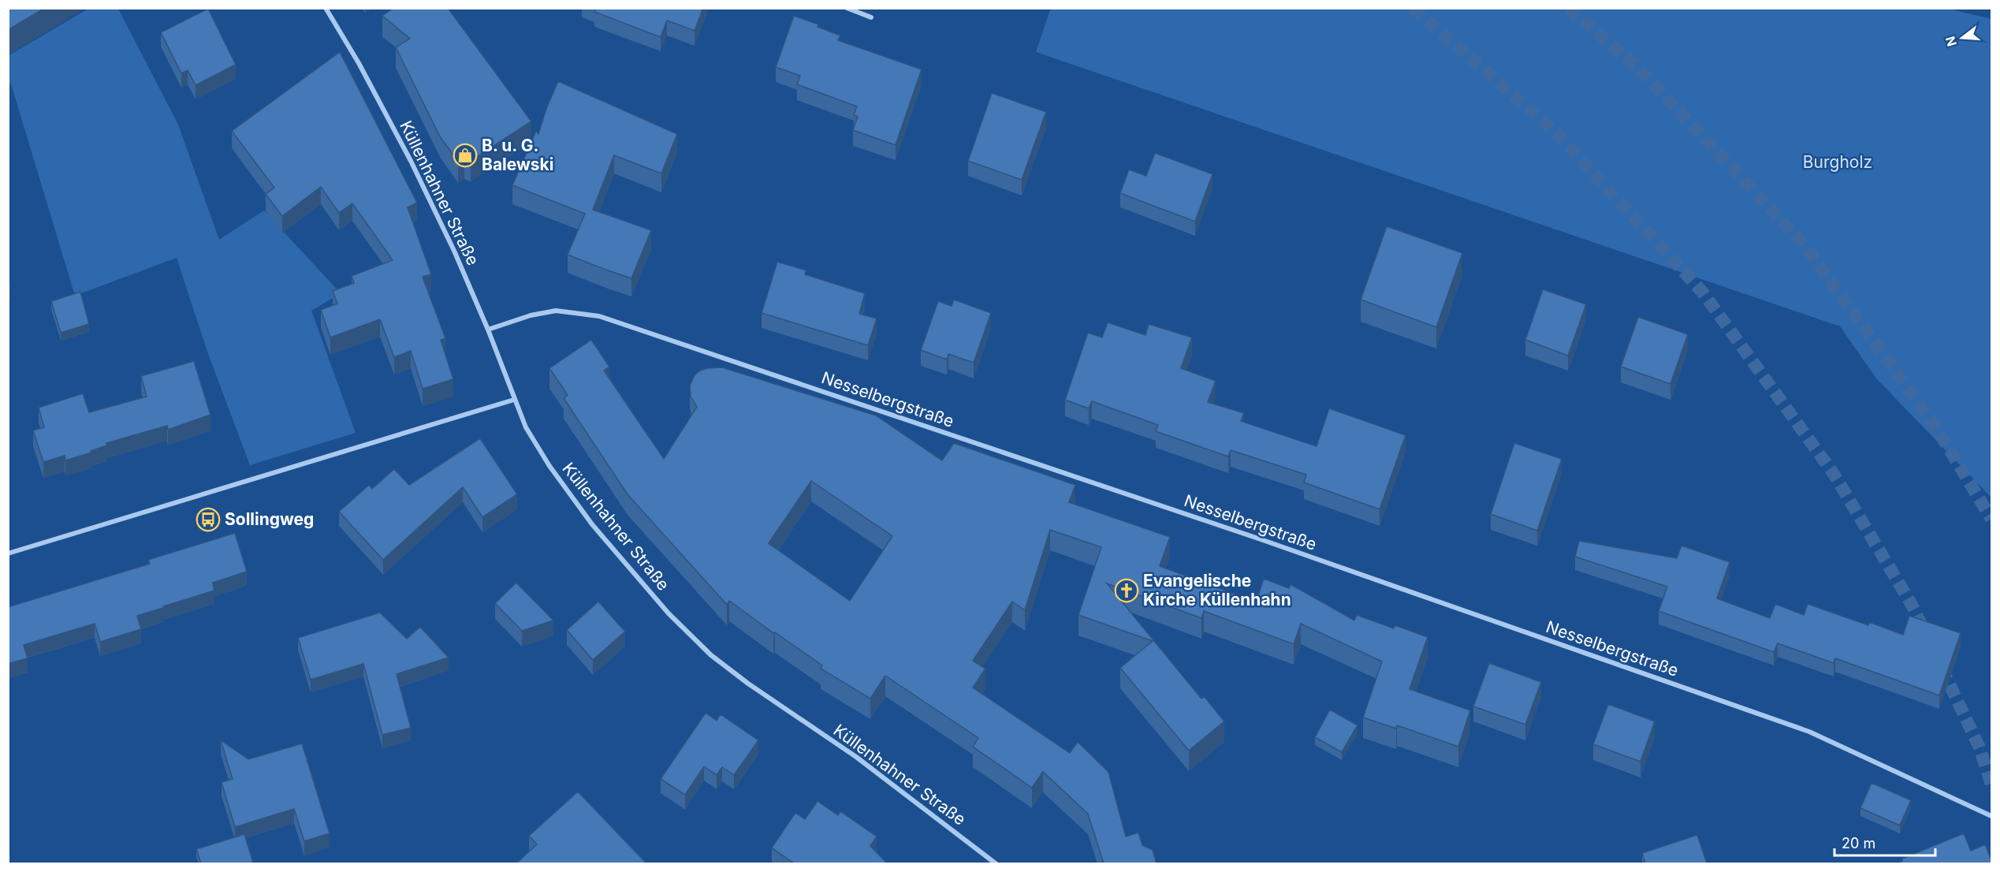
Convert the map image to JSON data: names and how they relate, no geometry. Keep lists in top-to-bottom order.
{
  "streets": {
    "street": ["Küllenhahner Straße", "Nesselbergstraße"]
  },
  "crossings": [
    ["Küllenhahner Straße", "Nesselbergstraße"]
  ],
  "parks": ["Burgholz"],
  "places": {
    "shop": ["B. u. G. Balewski"],
    "bus stop": ["Sollingweg"],
    "church": ["Evangelische Kirche Küllenhahn"]
  },
  "scale_bar": "20 m",
  "north": "left"
}
